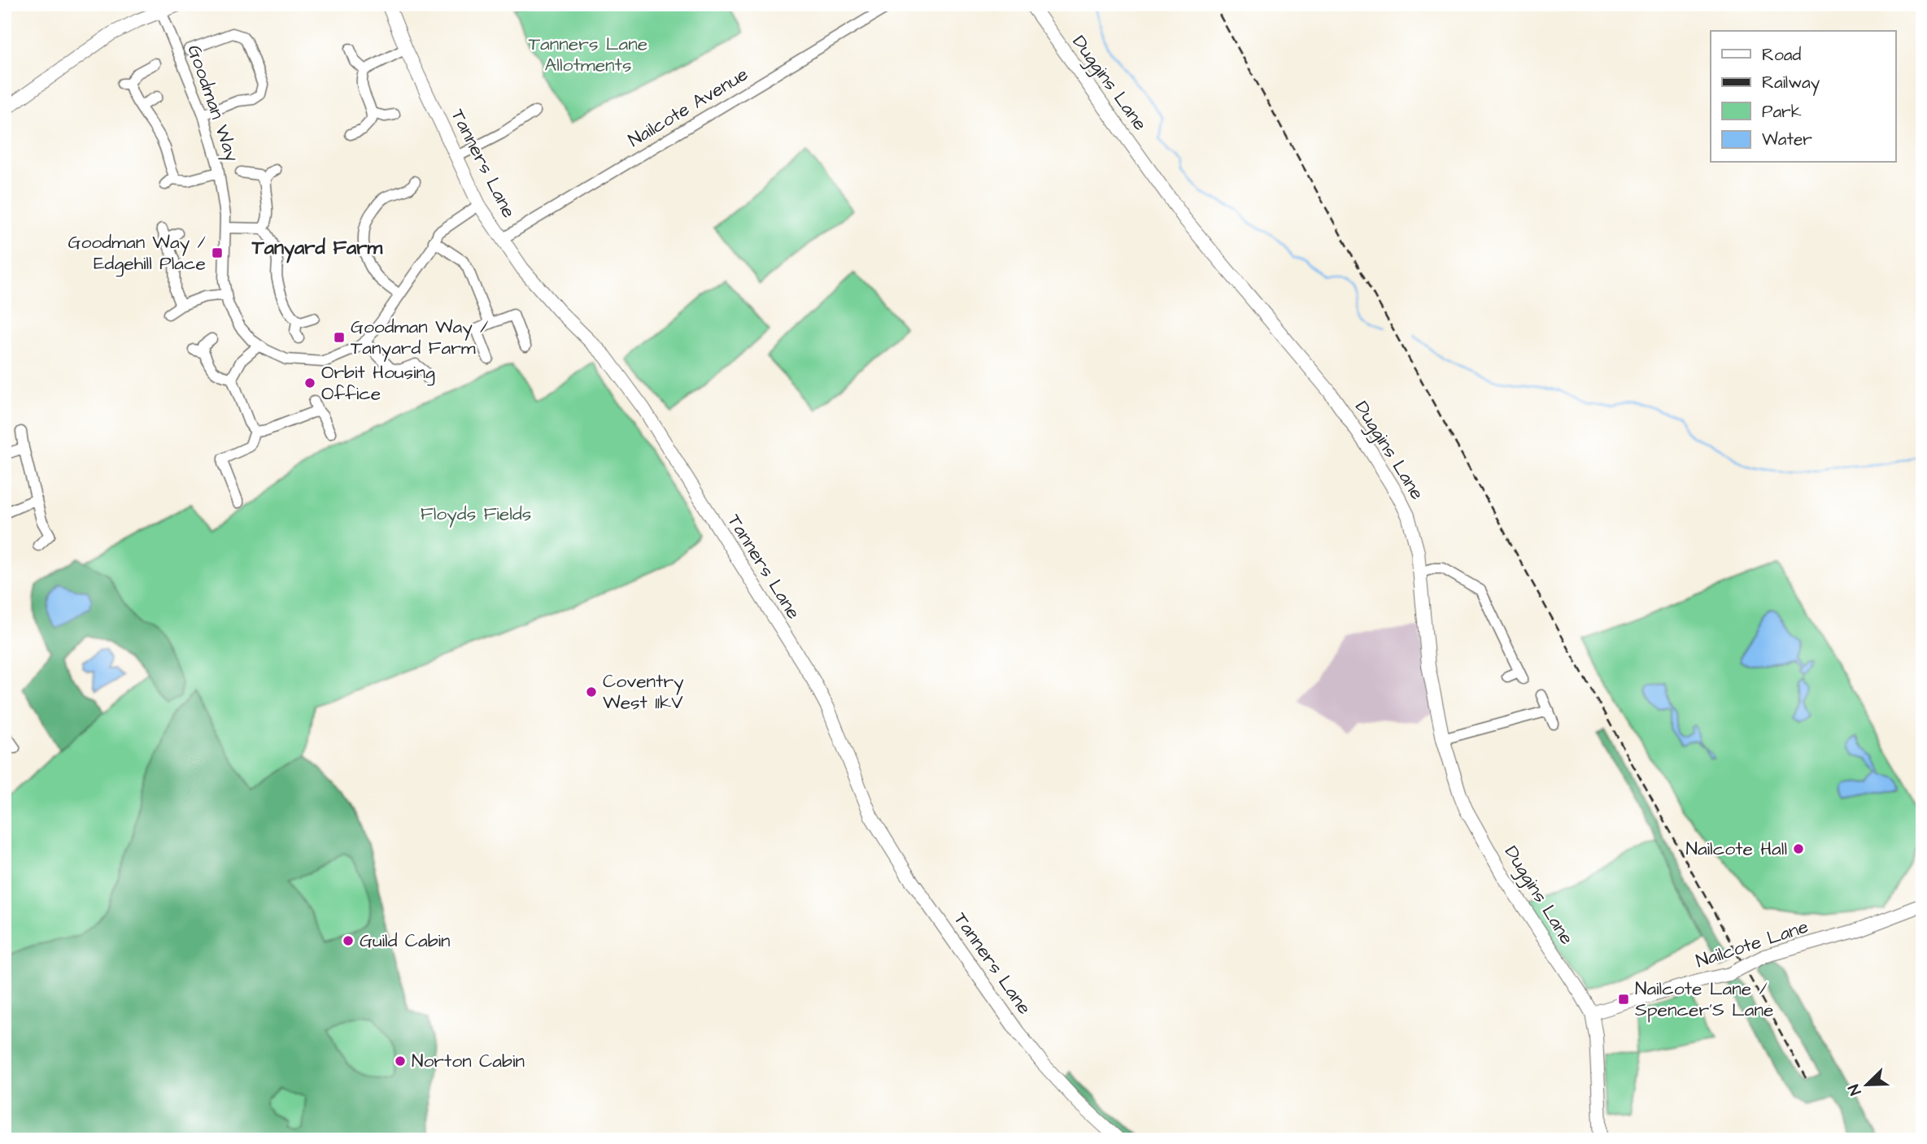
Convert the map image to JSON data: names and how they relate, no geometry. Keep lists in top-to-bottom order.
{
  "streets": {
    "main road": ["Duggins Lane", "Tanners Lane", "Nailcote Lane"],
    "street": ["Goodman Way", "Nailcote Avenue"]
  },
  "crossings": [
    ["Duggins Lane", "Nailcote Lane"],
    ["Goodman Way", "Tanners Lane"],
    ["Nailcote Avenue", "Tanners Lane"]
  ],
  "districts": ["Tanyard Farm"],
  "parks": ["Tanners Lane Allotments", "Floyds Fields"],
  "places": {
    "transit": ["Goodman Way / Edgehill Place", "Goodman Way / Tanyard Farm", "Nailcote Lane / Spencer'S Lane"],
    "other": [
      "Orbit Housing Office",
      "Coventry West 11kV",
      "Nailcote Hall",
      "Guild Cabin",
      "Norton Cabin"
    ]
  },
  "legend": [
    "Road",
    "Railway",
    "Park",
    "Water"
  ],
  "north": "bottom left"
}
